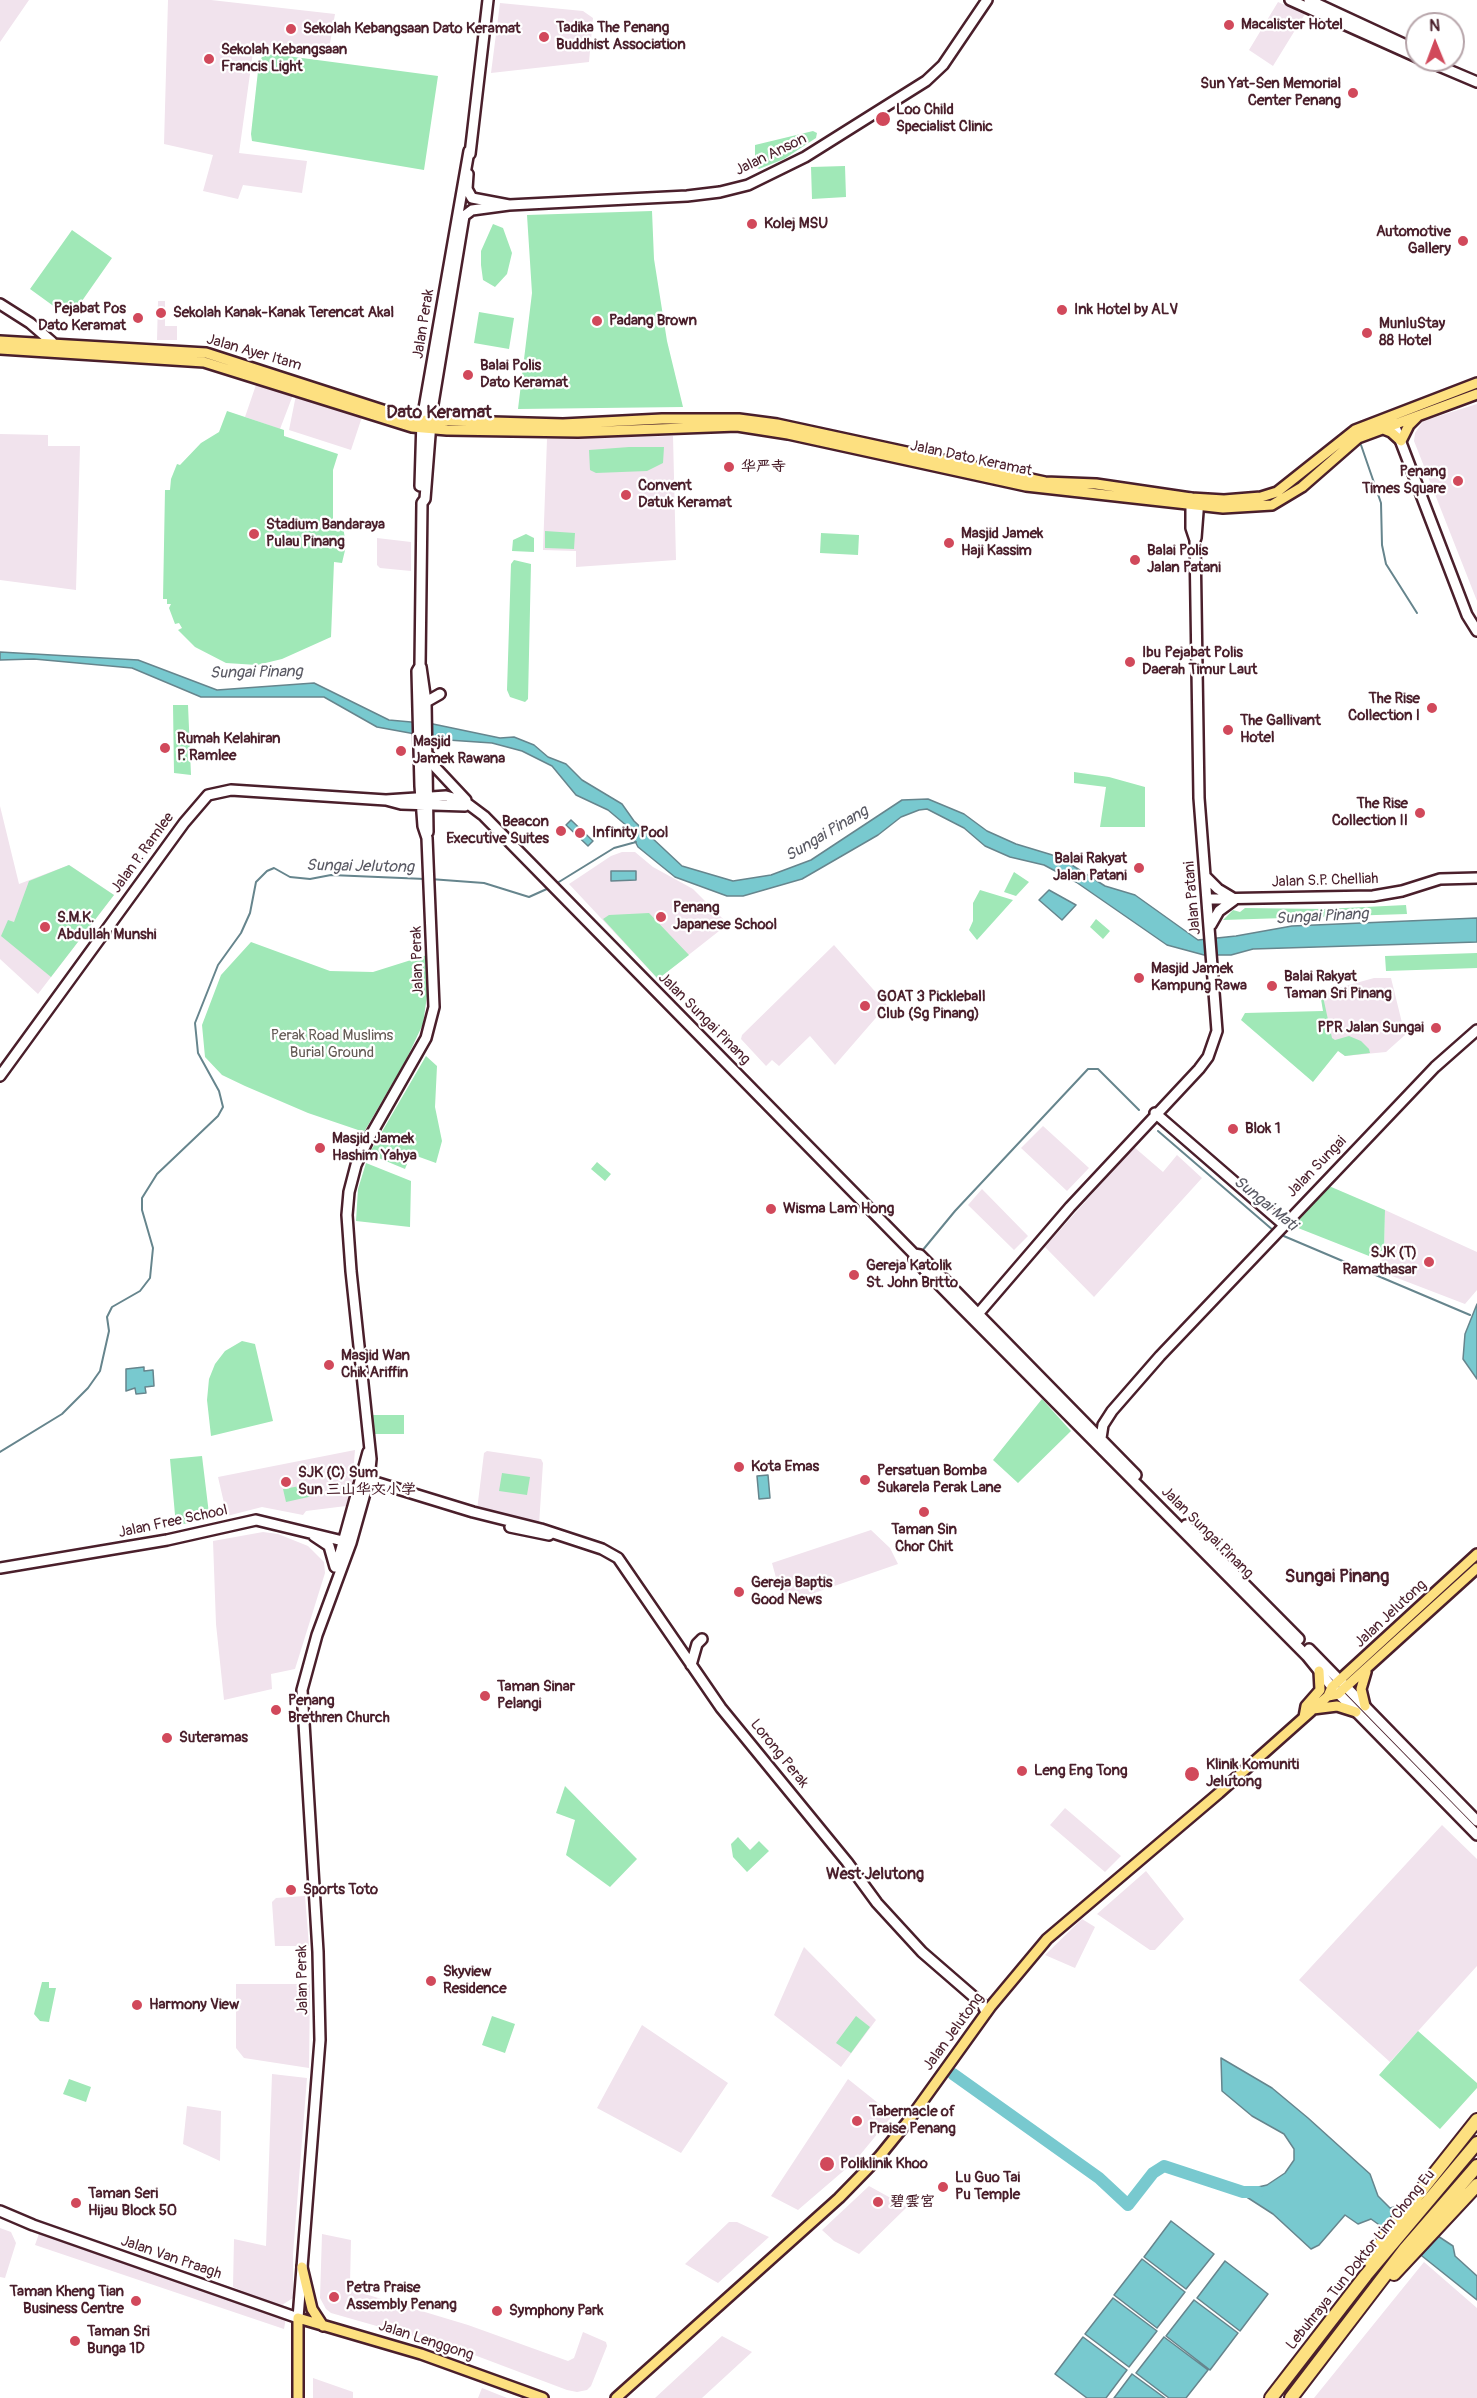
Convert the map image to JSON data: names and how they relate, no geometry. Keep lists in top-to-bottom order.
{
  "streets": {
    "highway": ["Lebuhraya Tun Doktor Lim Chong Eu"],
    "main road": [
      "Jalan Anson",
      "Jalan Perak",
      "Jalan Ayer Itam",
      "Jalan Dato Keramat",
      "Jalan P. Ramlee",
      "Jalan S.P. Chelliah",
      "Jalan Patani",
      "Jalan Sungai Pinang",
      "Jalan Sungai",
      "Jalan Free School",
      "Jalan Jelutong",
      "Lorong Perak",
      "Jalan Van Praagh",
      "Jalan Lenggong"
    ]
  },
  "crossings": [
    ["Jalan Anson", "Jalan Perak"],
    ["Jalan Perak", "Jalan Ayer Itam"],
    ["Jalan Perak", "Jalan Dato Keramat"],
    ["Jalan Perak", "Jalan P. Ramlee"],
    ["Jalan Perak", "Jalan Sungai Pinang"],
    ["Jalan Perak", "Jalan Free School"],
    ["Jalan Perak", "Lorong Perak"],
    ["Jalan Perak", "Jalan Van Praagh"],
    ["Jalan Perak", "Jalan Lenggong"],
    ["Jalan Ayer Itam", "Jalan Dato Keramat"],
    ["Jalan Dato Keramat", "Jalan Patani"],
    ["Jalan S.P. Chelliah", "Jalan Patani"],
    ["Jalan Patani", "Jalan Sungai Pinang"],
    ["Jalan Sungai Pinang", "Jalan Sungai"],
    ["Jalan Sungai Pinang", "Jalan Jelutong"],
    ["Jalan Jelutong", "Lorong Perak"],
    ["Jalan Van Praagh", "Jalan Lenggong"]
  ],
  "districts": ["Dato Keramat", "Sungai Pinang", "West Jelutong"],
  "water": ["Sungai Pinang", "Sungai Jelutong", "Sungai Mati"],
  "parks": ["Perak Road Muslims Burial Ground"],
  "places": [
    "Macalister Hotel",
    "Sekolah Kebangsaan Dato Keramat",
    "Tadika The Penang Buddhist Association",
    "Sekolah Kebangsaan Francis Light",
    "Sun Yat-Sen Memorial Center Penang",
    "Loo Child Specialist Clinic",
    "Kolej MSU",
    "Automotive Gallery",
    "Ink Hotel by ALV",
    "Sekolah Kanak-Kanak Terencat Akal",
    "Pejabat Pos Dato Keramat",
    "Padang Brown",
    "MunluStay 88 Hotel",
    "Balai Polis Dato Keramat",
    "华严寺",
    "Penang Times Square",
    "Convent Datuk Keramat",
    "Stadium Bandaraya Pulau Pinang",
    "Masjid Jamek Haji Kassim",
    "Balai Polis Jalan Patani",
    "Ibu Pejabat Polis Daerah Timur Laut",
    "The Rise Collection I",
    "The Gallivant Hotel",
    "Rumah Kelahiran P. Ramlee",
    "Masjid Jamek Rawana",
    "The Rise Collection II",
    "Beacon Executive Suites",
    "Infinity Pool",
    "Balai Rakyat Jalan Patani",
    "Penang Japanese School",
    "S.M.K. Abdullah Munshi",
    "Masjid Jamek Kampung Rawa",
    "Balai Rakyat Taman Sri Pinang",
    "GOAT 3 Pickleball Club (Sg Pinang)",
    "PPR Jalan Sungai",
    "Blok 1",
    "Masjid Jamek Hashim Yahya",
    "Wisma Lam Hong",
    "SJK (T) Ramathasar",
    "Gereja Katolik St. John Britto",
    "Masjid Wan Chik Ariffin",
    "Kota Emas",
    "Persatuan Bomba Sukarela Perak Lane",
    "SJK (C) Sum Sun 三山华文小学",
    "Taman Sin Chor Chit",
    "Gereja Baptis Good News",
    "Taman Sinar Pelangi",
    "Penang Brethren Church",
    "Suteramas",
    "Leng Eng Tong",
    "Klinik Komuniti Jelutong",
    "Sports Toto",
    "Skyview Residence",
    "Harmony View",
    "Tabernacle of Praise Penang",
    "Poliklinik Khoo",
    "Lu Guo Tai Pu Temple",
    "碧雲宮",
    "Taman Seri Hijau Block 50",
    "Petra Praise Assembly Penang",
    "Taman Kheng Tian Business Centre",
    "Symphony Park",
    "Taman Sri Bunga 1D"
  ],
  "north": "top"
}
